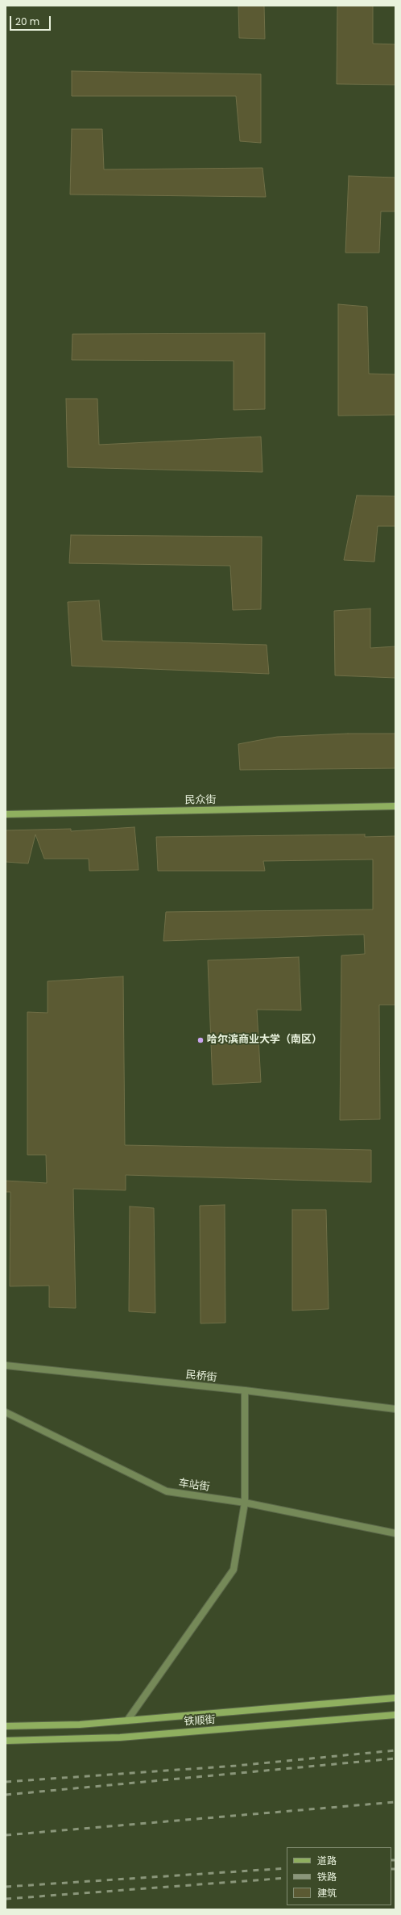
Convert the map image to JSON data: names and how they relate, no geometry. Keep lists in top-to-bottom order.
{
  "streets": {
    "main road": ["民众街", "铁顺街"],
    "street": ["民桥街", "车站街"]
  },
  "places": ["哈尔滨商业大学（南区）"],
  "legend": ["道路", "铁路", "建筑"],
  "scale_bar": "20 m"
}
